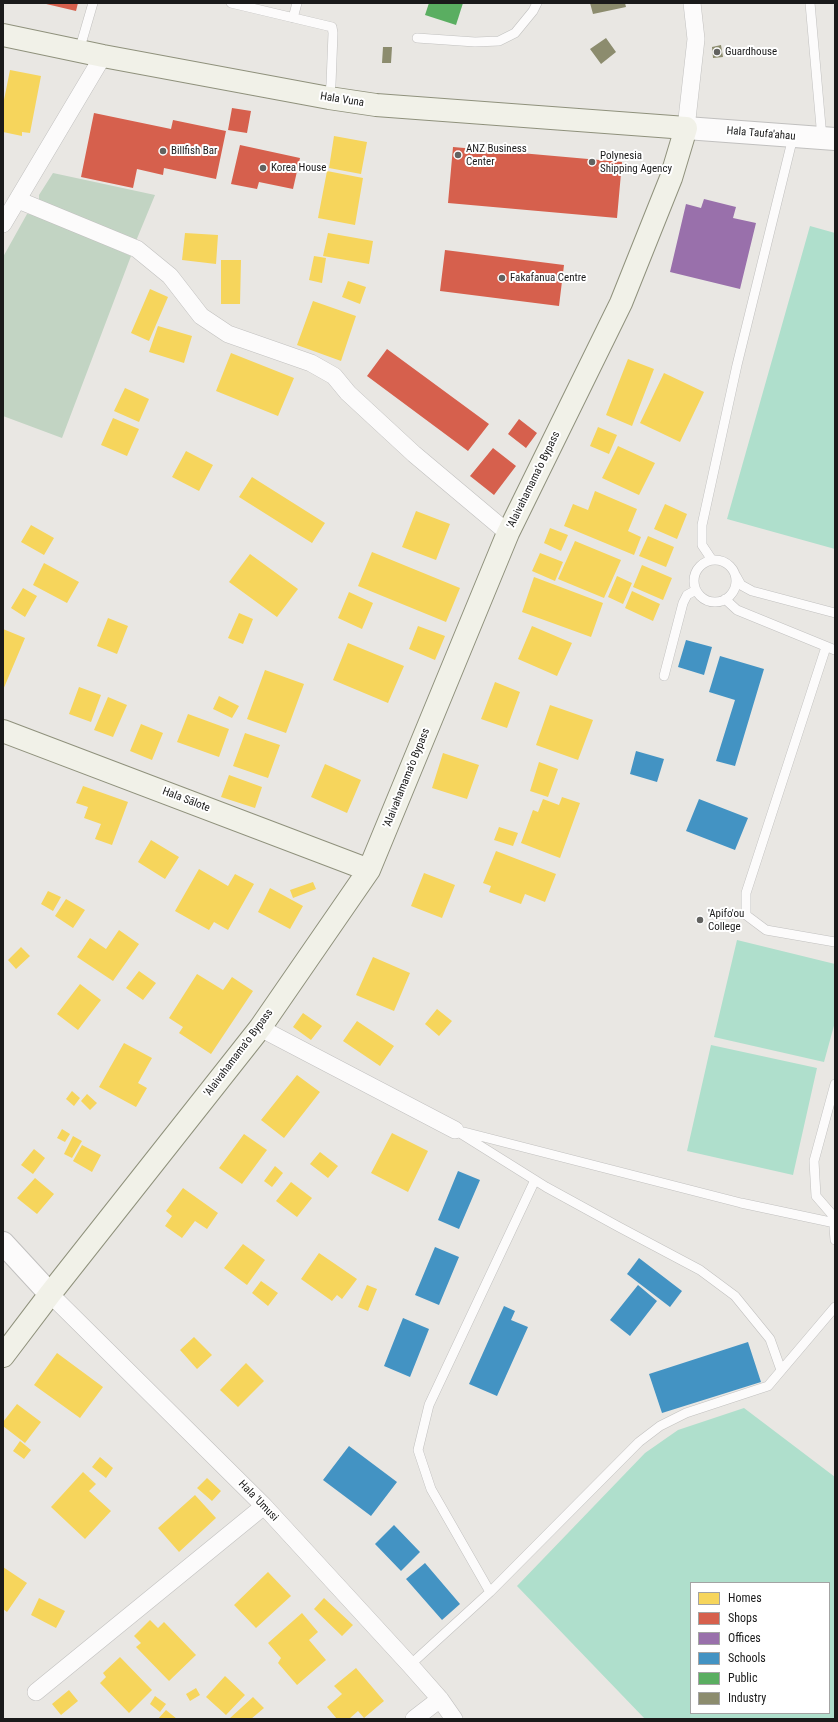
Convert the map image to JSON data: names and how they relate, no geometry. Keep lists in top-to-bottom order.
{
  "streets": {
    "main road": ["Hala Vuna", "'Alaivahamama'o Bypass", "Hala Sālote"],
    "street": ["Hala Taufa'ahau", "Hala 'Umusi"]
  },
  "crossings": [
    ["Hala Vuna", "Hala Taufa'ahau"],
    ["Hala Vuna", "'Alaivahamama'o Bypass"],
    ["Hala Taufa'ahau", "'Alaivahamama'o Bypass"],
    ["'Alaivahamama'o Bypass", "Hala Sālote"],
    ["'Alaivahamama'o Bypass", "Hala 'Umusi"]
  ],
  "places": [
    "Guardhouse",
    "Billfish Bar",
    "ANZ Business Center",
    "Polynesia Shipping Agency",
    "Korea House",
    "Fakafanua Centre",
    "'Apifo'ou College"
  ],
  "legend": [
    "Homes",
    "Shops",
    "Offices",
    "Schools",
    "Public",
    "Industry"
  ]
}
